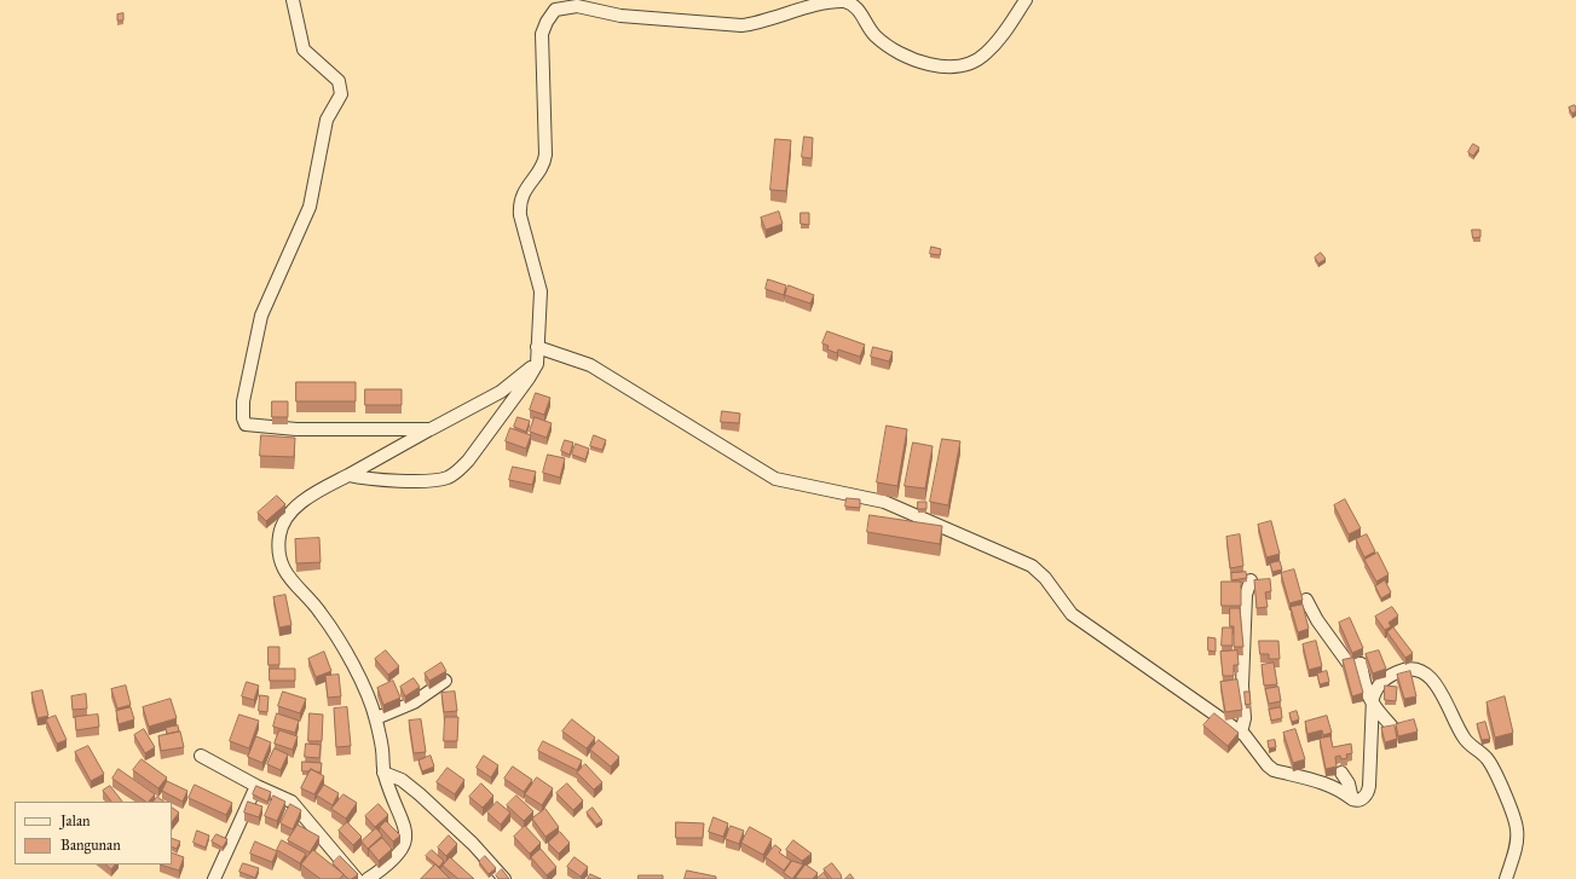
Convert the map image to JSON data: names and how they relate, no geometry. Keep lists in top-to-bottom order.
{
  "legend": ["Jalan", "Bangunan"]
}
